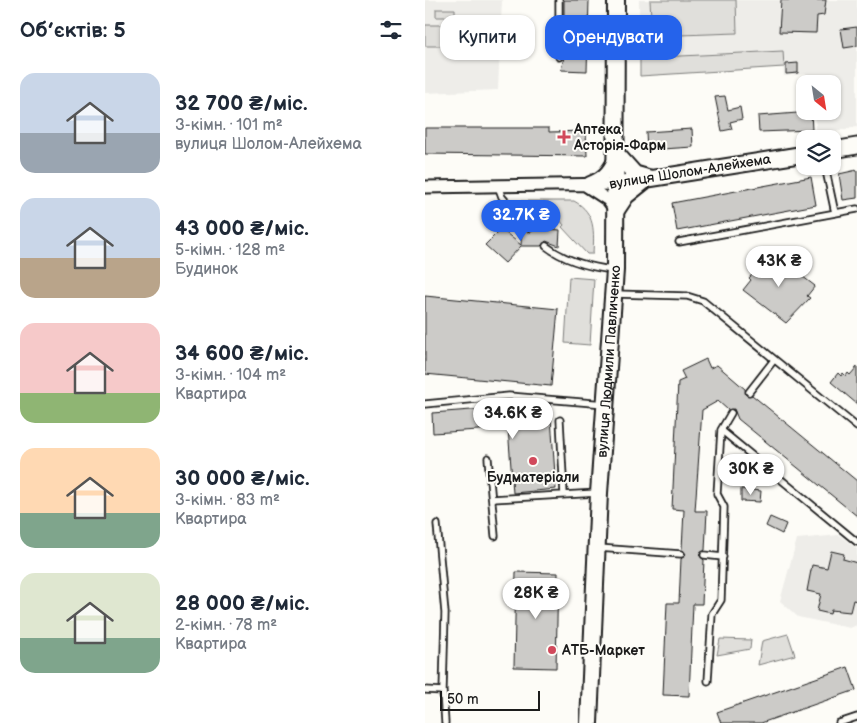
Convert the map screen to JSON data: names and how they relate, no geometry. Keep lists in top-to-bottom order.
{
  "streets": {
    "main road": ["вулиця Людмили Павличенко"],
    "street": ["вулиця Шолом-Алейхема"]
  },
  "crossings": [
    ["вулиця Шолом-Алейхема", "вулиця Людмили Павличенко"]
  ],
  "places": {
    "health": ["Аптека Асторія-Фарм"],
    "other": ["Будматеріали", "АТБ-Маркет"]
  },
  "scale_bar": "50 m",
  "north": "bottom right",
  "page": {
    "heading": "Об’єктів: 5",
    "chip": ["Купити", "Орендувати"],
    "list": [
      {
        "name": "32 700 ₴/міс.",
        "note": "3-кімн. · 101 m² · вулиця Шолом-Алейхема"
      },
      {
        "name": "43 000 ₴/міс.",
        "note": "5-кімн. · 128 m² · Будинок"
      },
      {
        "name": "34 600 ₴/міс.",
        "note": "3-кімн. · 104 m² · Квартира"
      },
      {
        "name": "30 000 ₴/міс.",
        "note": "3-кімн. · 83 m² · Квартира"
      },
      {
        "name": "28 000 ₴/міс.",
        "note": "2-кімн. · 78 m² · Квартира"
      }
    ],
    "price": [
      "32.7K ₴",
      "43K ₴",
      "34.6K ₴",
      "30K ₴",
      "28K ₴"
    ],
    "scale": "50 m"
  }
}
